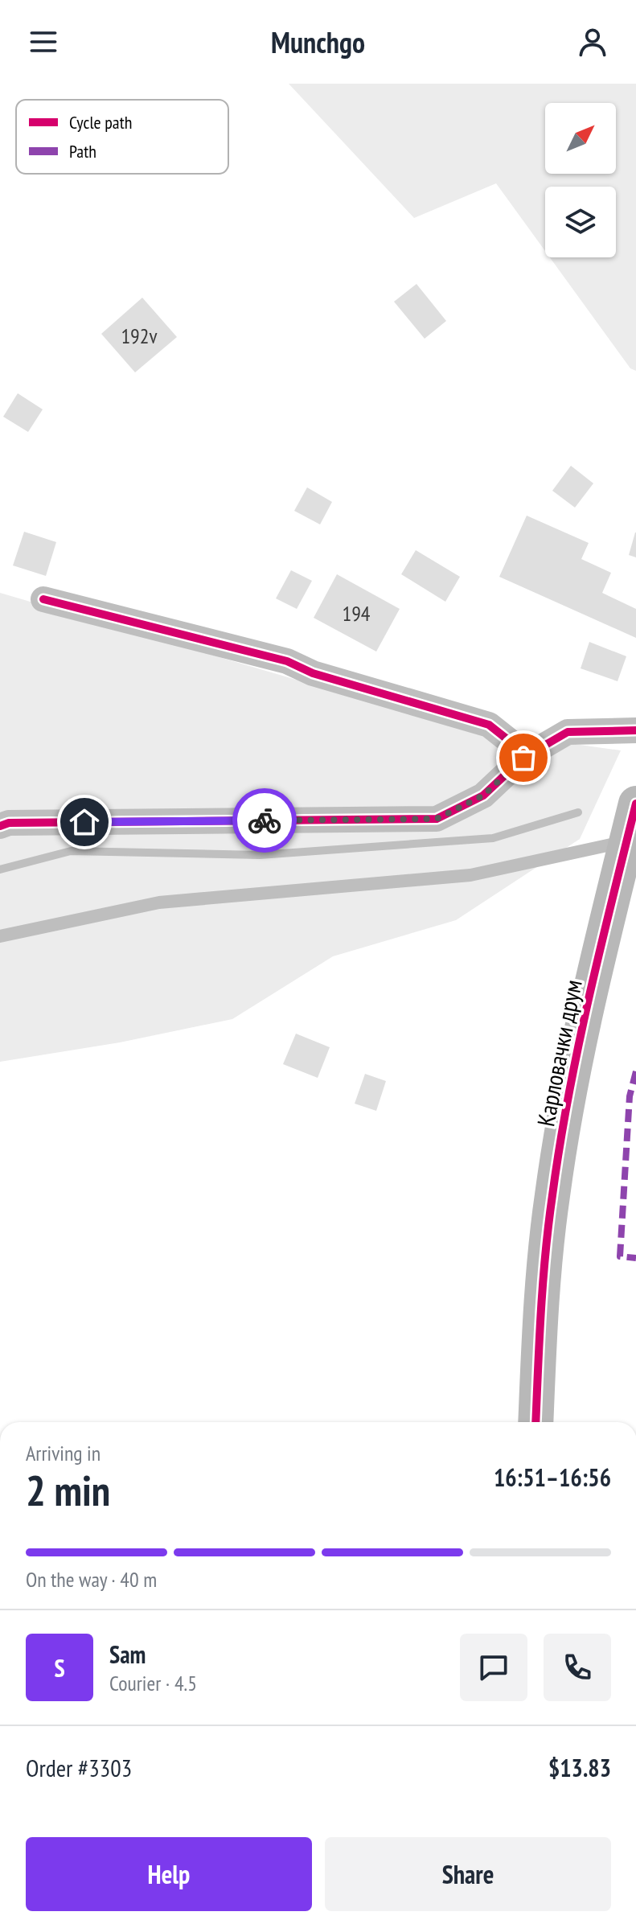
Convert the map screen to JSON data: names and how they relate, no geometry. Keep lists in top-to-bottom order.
{
  "streets": {
    "main road": ["Карловачки друм"]
  },
  "house_numbers": ["192v", "194"],
  "legend": ["Cycle path", "Path"],
  "north": "top right",
  "page": {
    "header": "Munchgo",
    "heading": ["2 min", "Arriving in", "16:51–16:56"],
    "panel": [
      "Sam",
      "Courier · 4.5",
      "Order #3303",
      "$13.83"
    ],
    "bar": "On the way · 40 m",
    "round": "S",
    "buttons": ["Help", "Share"]
  }
}
